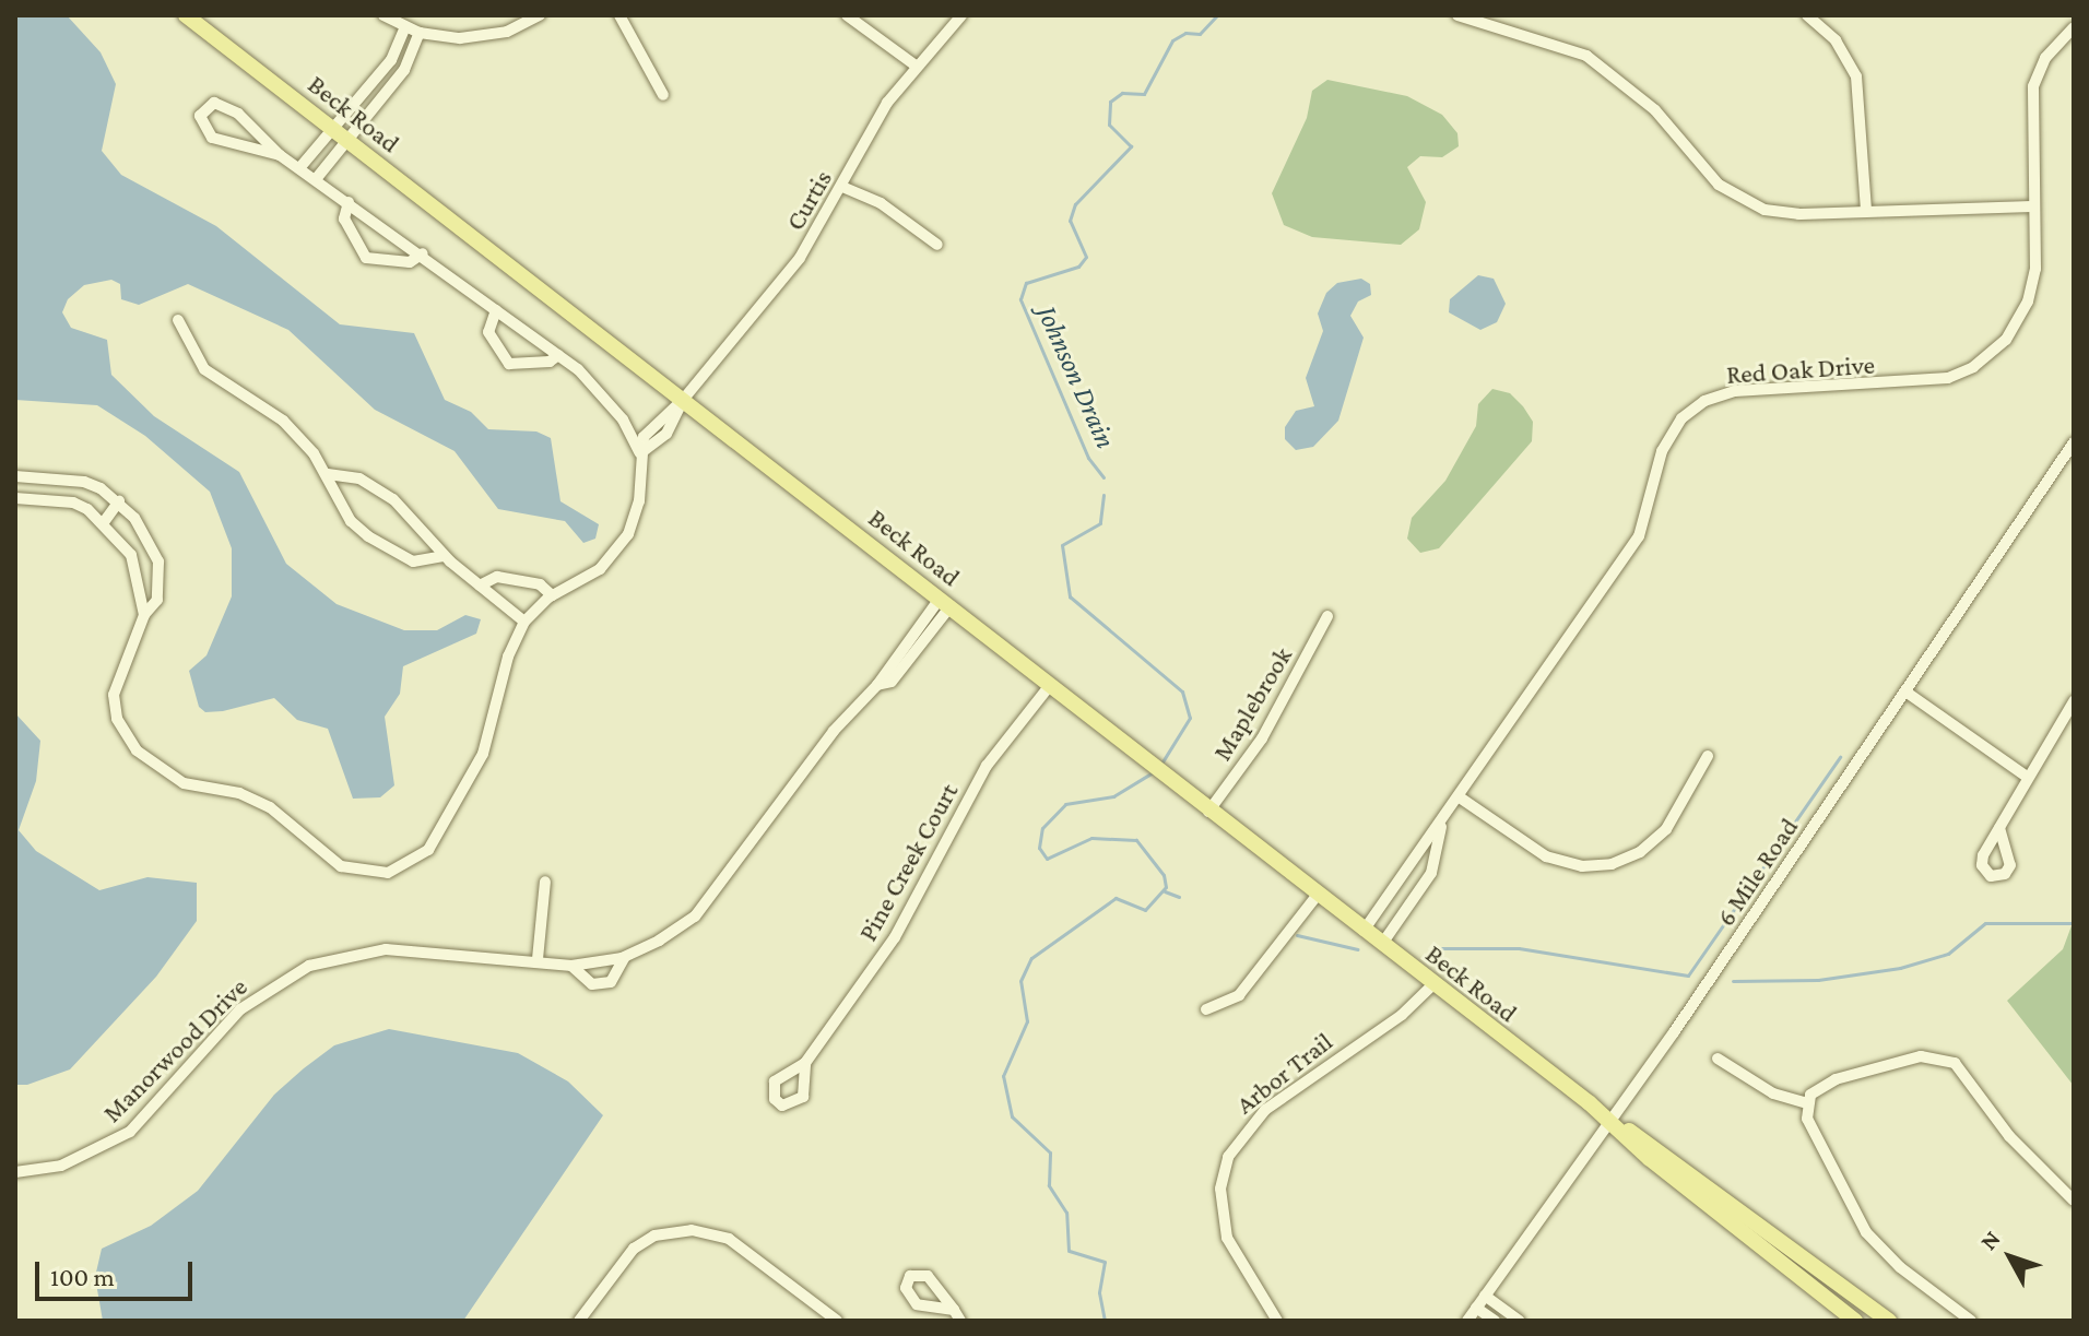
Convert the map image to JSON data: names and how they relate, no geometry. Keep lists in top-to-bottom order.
{
  "streets": {
    "main road": ["Beck Road"],
    "street": [
      "Curtis",
      "Red Oak Drive",
      "Maplebrook",
      "Pine Creek Court",
      "6 Mile Road",
      "Manorwood Drive",
      "Arbor Trail"
    ]
  },
  "crossings": [
    ["Beck Road", "Curtis"],
    ["Beck Road", "Red Oak Drive"],
    ["Beck Road", "Maplebrook"],
    ["Beck Road", "Pine Creek Court"],
    ["Beck Road", "6 Mile Road"],
    ["Beck Road", "Manorwood Drive"],
    ["Beck Road", "Arbor Trail"]
  ],
  "water": ["Johnson Drain"],
  "scale_bar": "100 m",
  "north": "top left"
}
